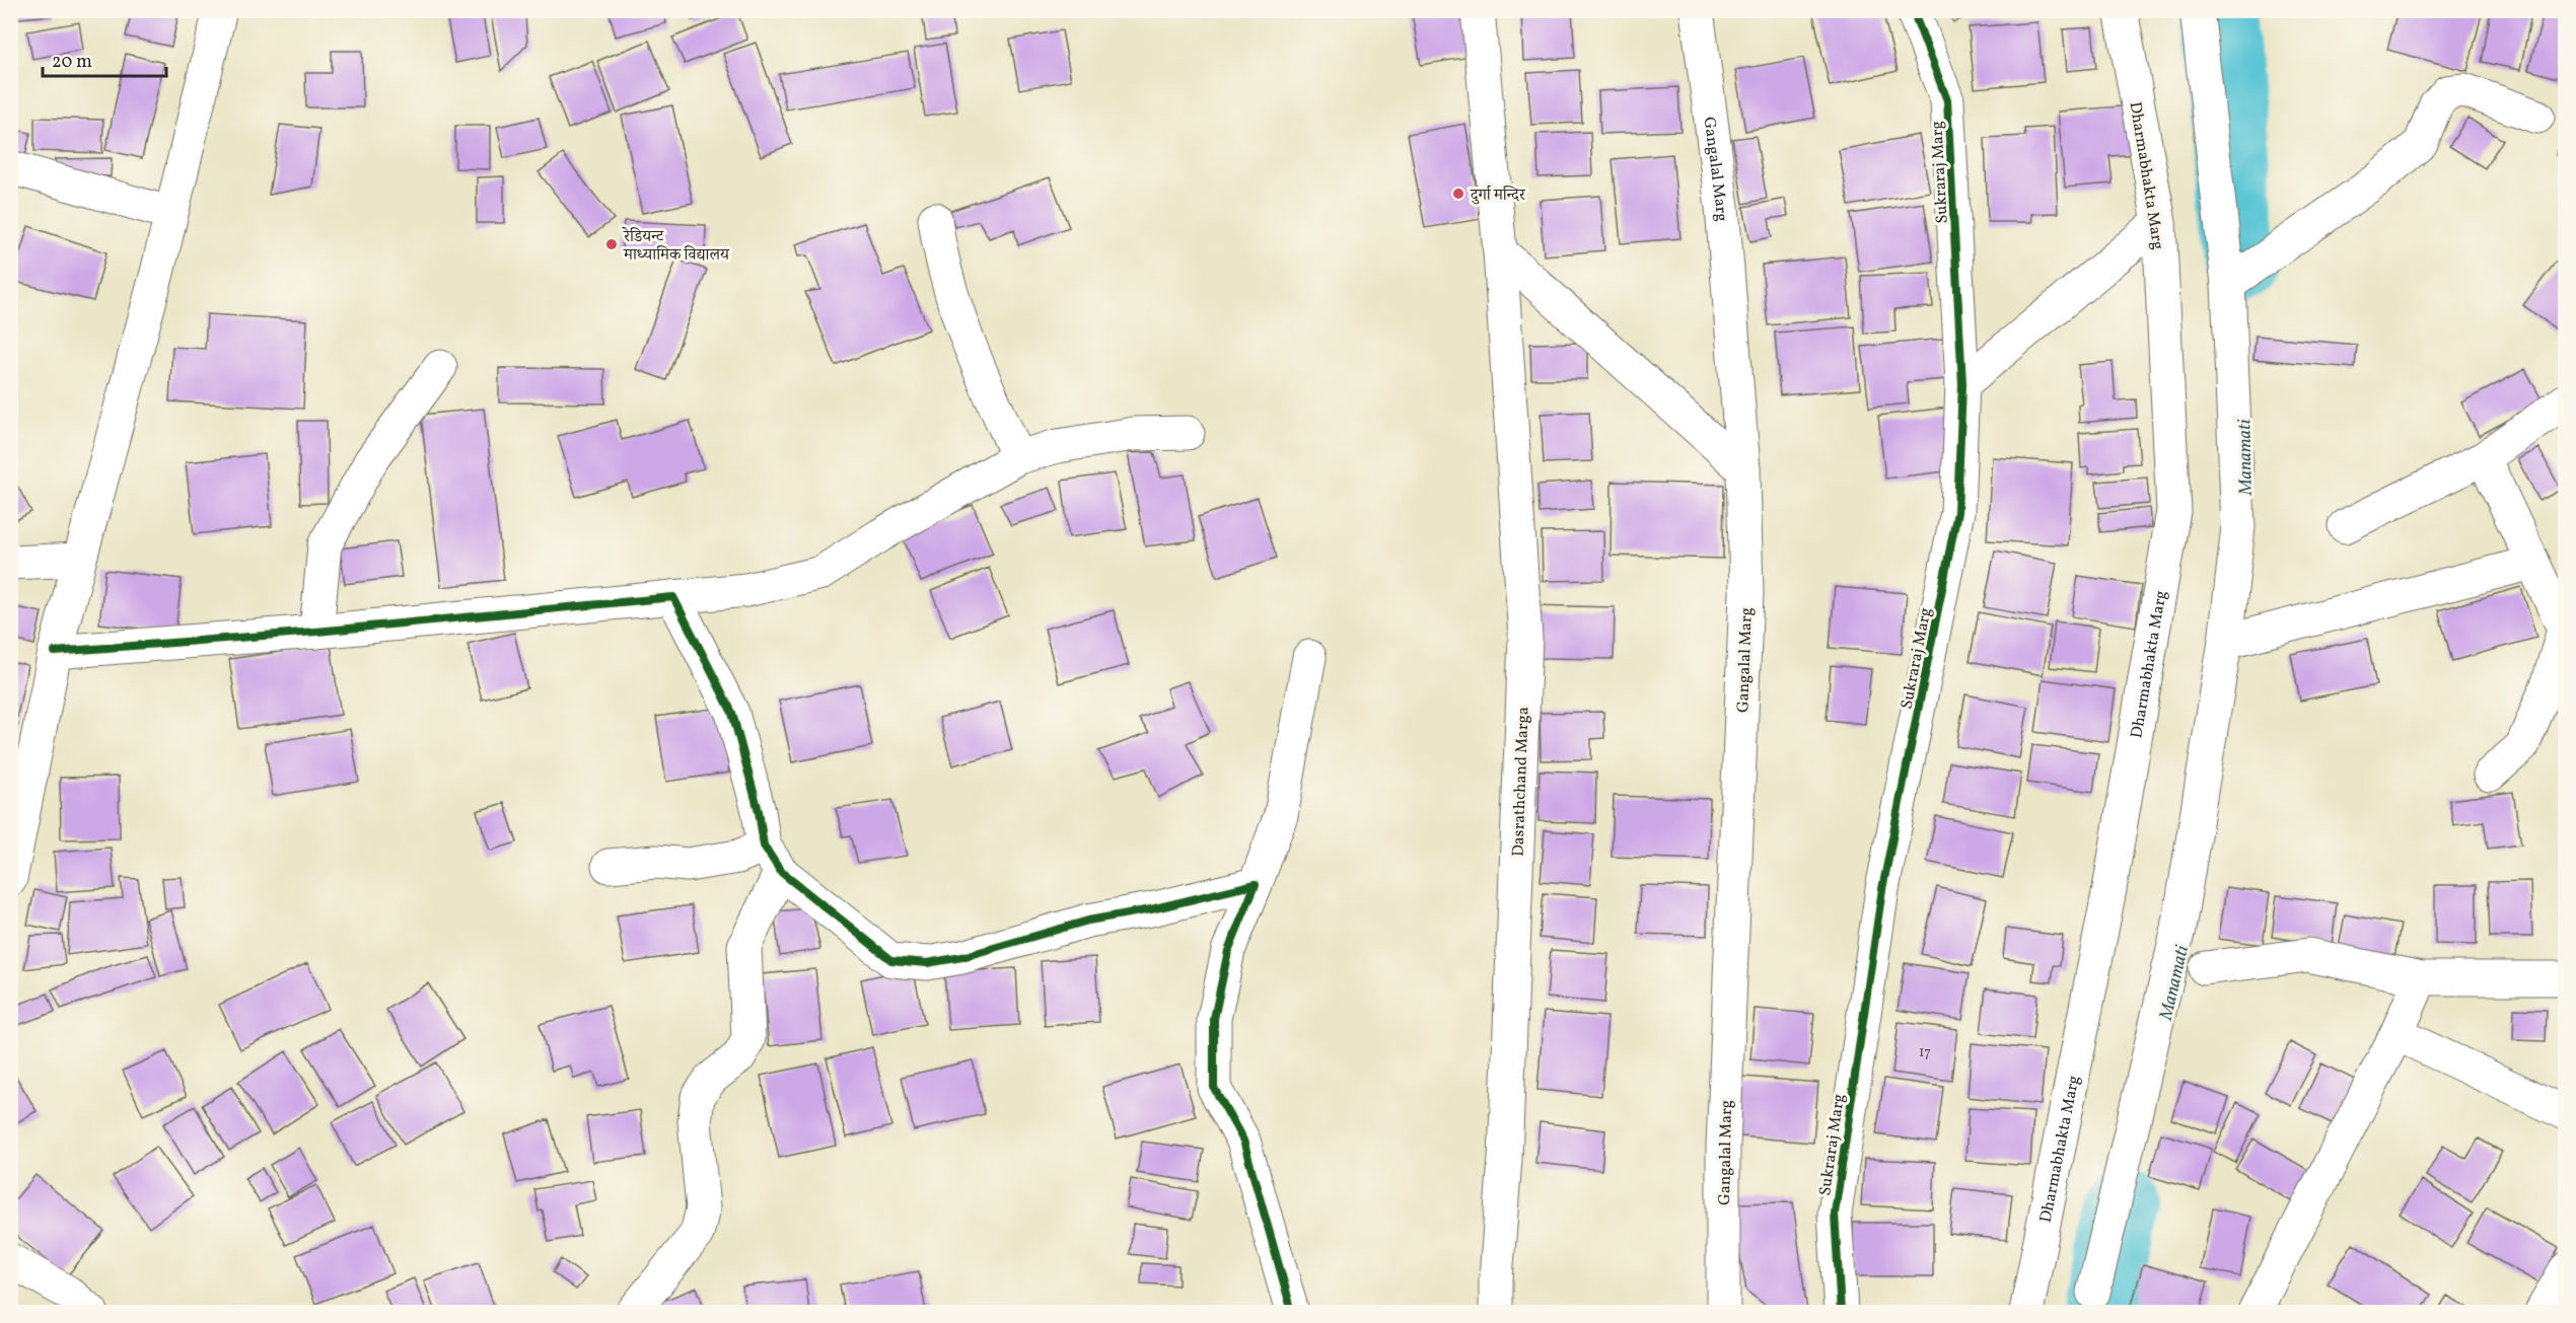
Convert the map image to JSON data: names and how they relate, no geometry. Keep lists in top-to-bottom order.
{
  "streets": {
    "street": [
      "Gangalal Marg",
      "Sukraraj Marg",
      "Dharmabhakta Marg",
      "Dasrathchand Marga"
    ]
  },
  "water": ["Manamati"],
  "places": ["दुर्गा मन्दिर", "रेडियन्ट माध्यामिक विद्यालय"],
  "house_numbers": ["17"],
  "scale_bar": "20 m"
}
